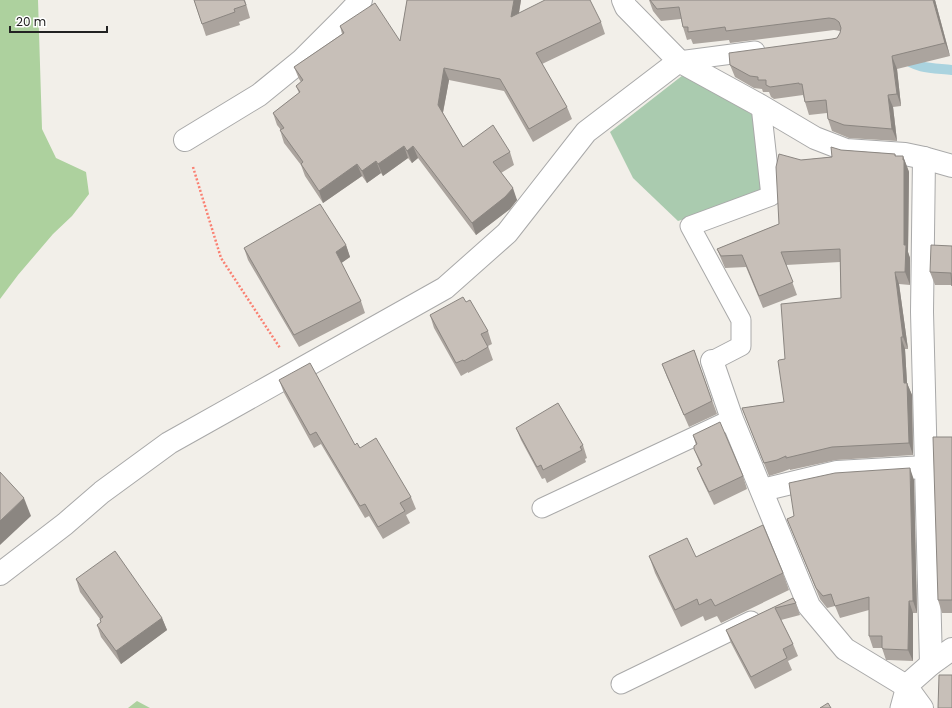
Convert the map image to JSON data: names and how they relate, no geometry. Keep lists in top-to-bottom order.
{
  "scale_bar": "20 m"
}
